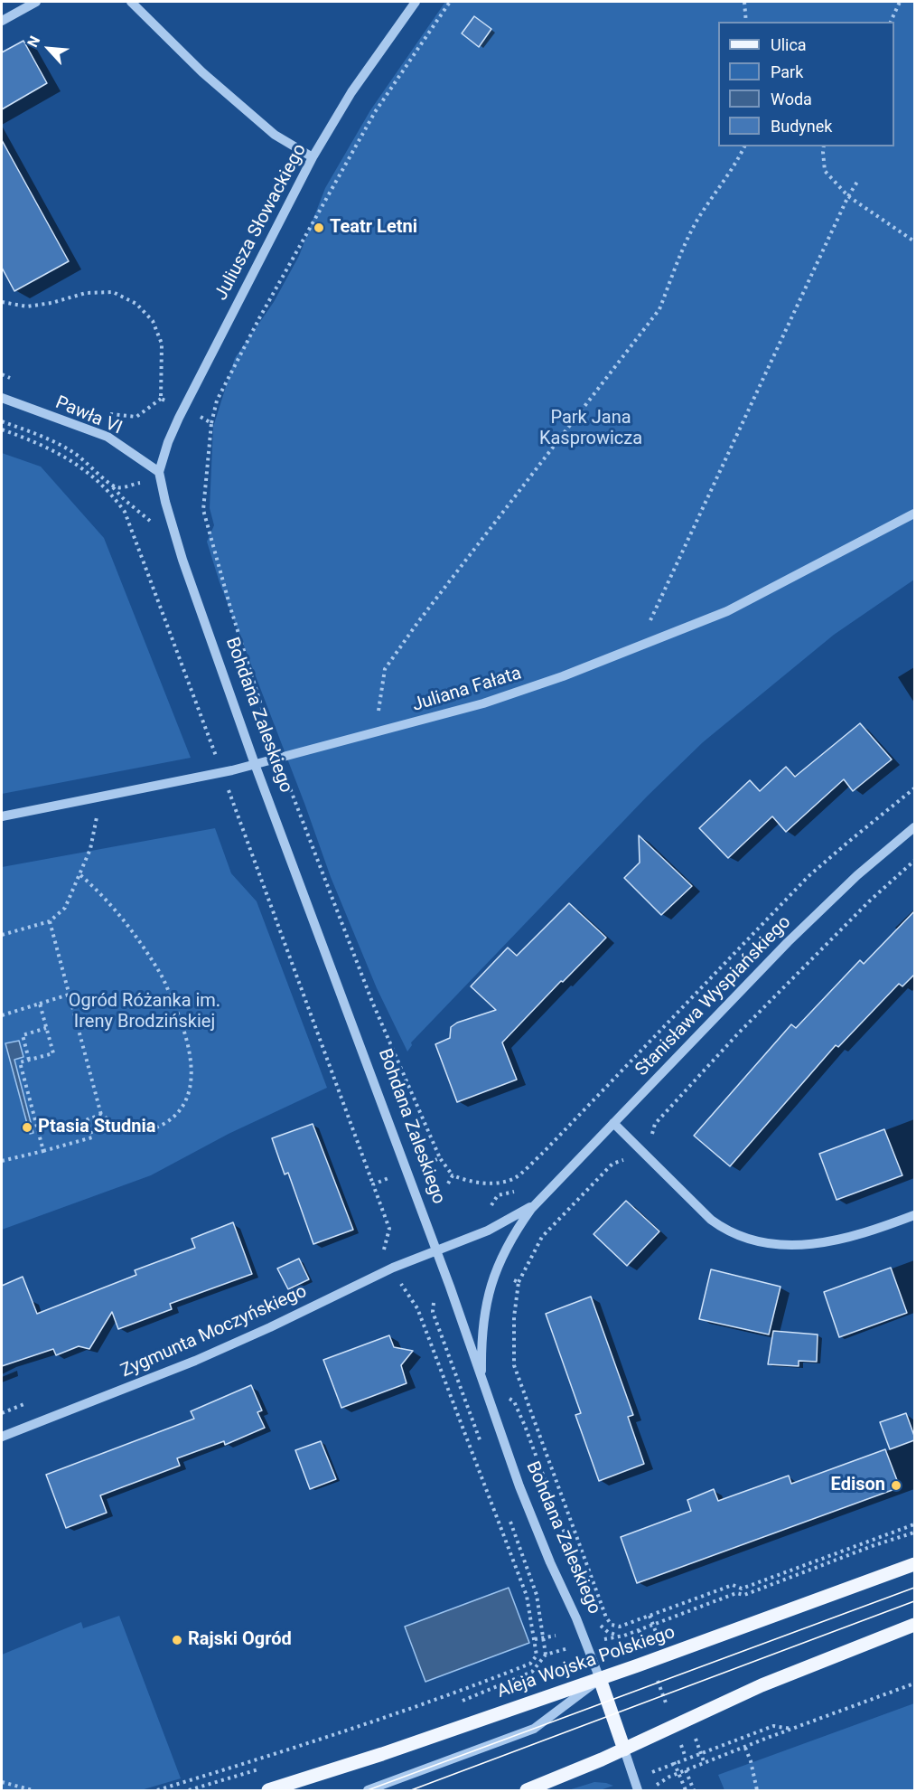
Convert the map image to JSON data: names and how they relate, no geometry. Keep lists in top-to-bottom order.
{
  "streets": {
    "main road": ["Bohdana Zaleskiego", "Aleja Wojska Polskiego"],
    "street": [
      "Juliusza Słowackiego",
      "Pawła VI",
      "Juliana Fałata",
      "Stanisława Wyspiańskiego",
      "Zygmunta Moczyńskiego"
    ]
  },
  "crossings": [
    ["Juliusza Słowackiego", "Pawła VI"],
    ["Juliusza Słowackiego", "Bohdana Zaleskiego"],
    ["Pawła VI", "Bohdana Zaleskiego"],
    ["Juliana Fałata", "Bohdana Zaleskiego"],
    ["Bohdana Zaleskiego", "Stanisława Wyspiańskiego"],
    ["Bohdana Zaleskiego", "Zygmunta Moczyńskiego"],
    ["Bohdana Zaleskiego", "Aleja Wojska Polskiego"],
    ["Stanisława Wyspiańskiego", "Zygmunta Moczyńskiego"]
  ],
  "parks": ["Park Jana Kasprowicza", "Ogród Różanka im. Ireny Brodzińskiej"],
  "places": [
    "Teatr Letni",
    "Ptasia Studnia",
    "Edison",
    "Rajski Ogród"
  ],
  "legend": [
    "Ulica",
    "Park",
    "Woda",
    "Budynek"
  ],
  "north": "top left"
}
